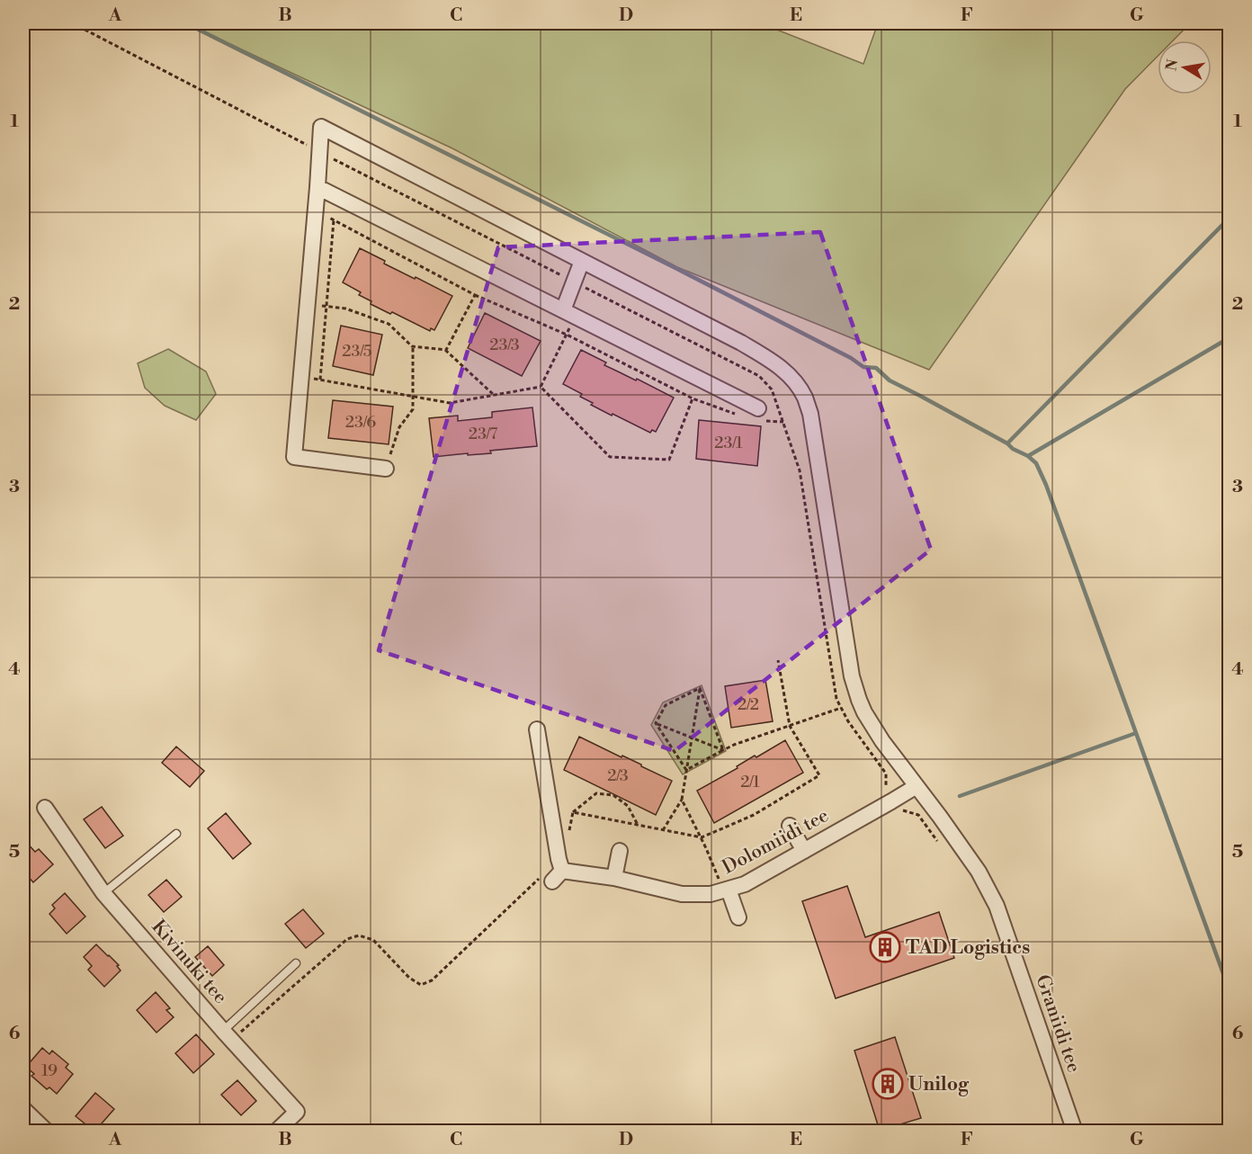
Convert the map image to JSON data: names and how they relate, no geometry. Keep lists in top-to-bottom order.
{
  "streets": {
    "street": ["Dolomiidi tee", "Kivinuki tee", "Graniidi tee"]
  },
  "crossings": [
    ["Dolomiidi tee", "Graniidi tee"]
  ],
  "places": {
    "building": ["TAD Logistics", "Unilog"]
  },
  "house_numbers": [
    "23/3",
    "23/5",
    "23/6",
    "23/7",
    "23/1",
    "2/2",
    "2/3",
    "2/1",
    "19"
  ],
  "north": "left",
  "grid": {
    "columns": [
      "A",
      "B",
      "C",
      "D",
      "E",
      "F",
      "G"
    ],
    "rows": [
      "1",
      "2",
      "3",
      "4",
      "5",
      "6"
    ]
  }
}
